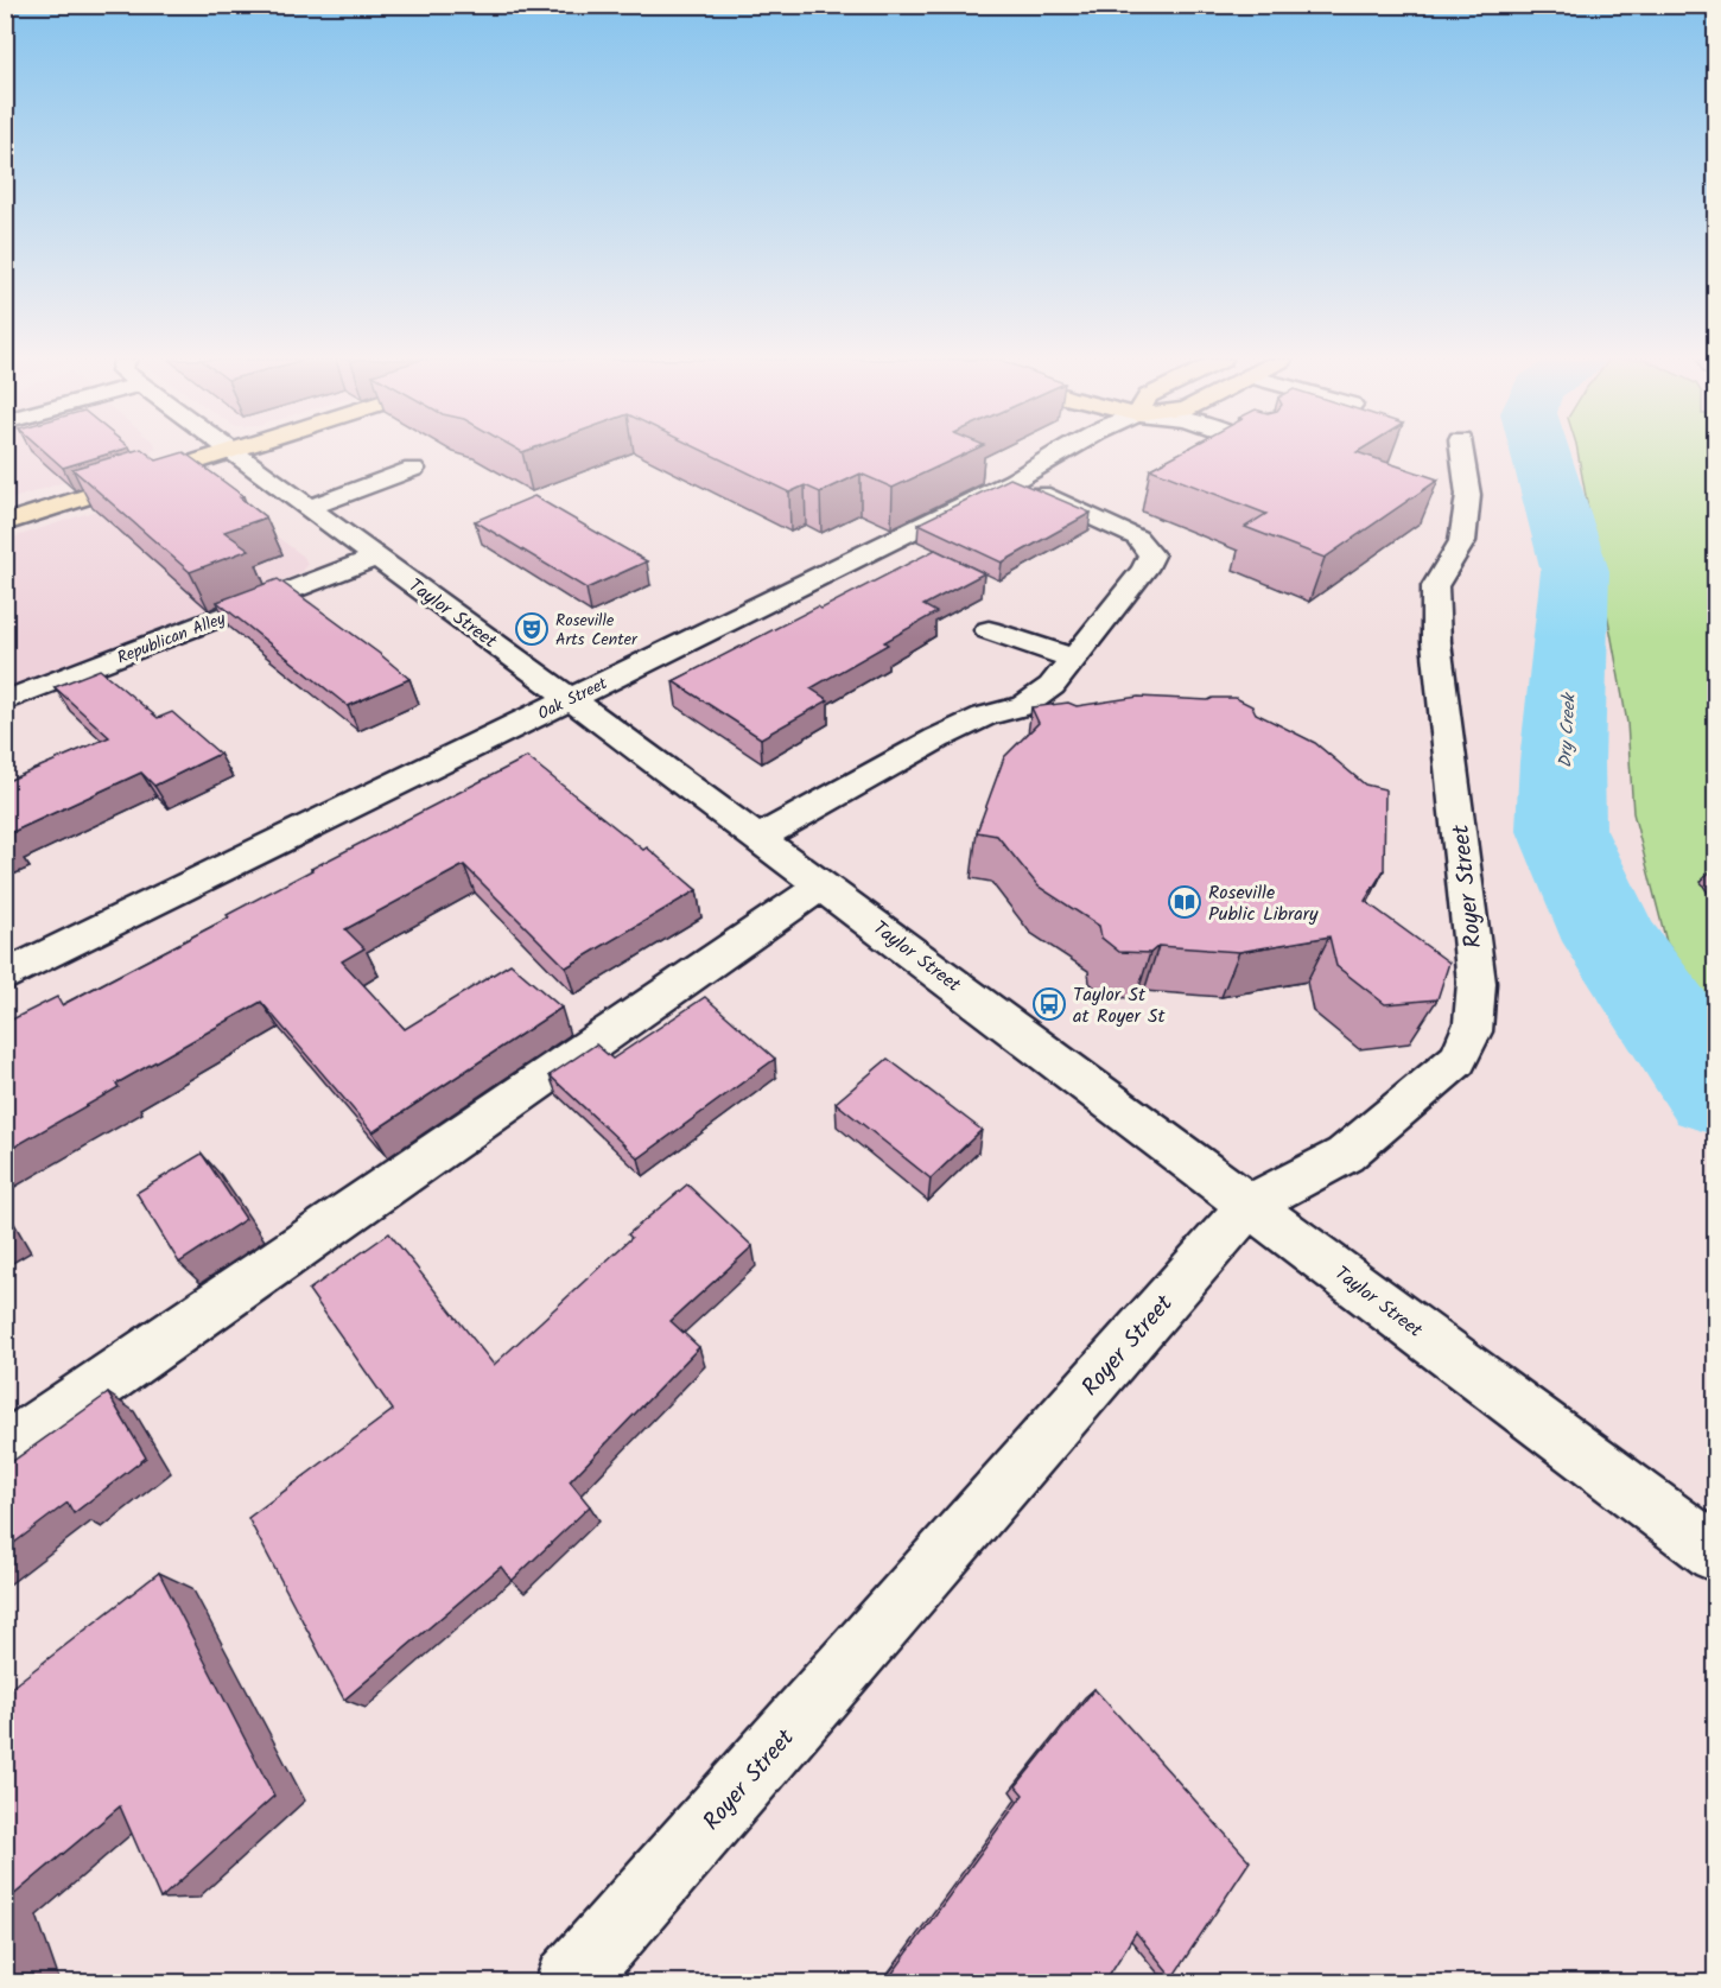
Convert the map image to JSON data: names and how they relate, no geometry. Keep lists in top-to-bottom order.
{
  "streets": {
    "street": [
      "Taylor Street",
      "Republican Alley",
      "Oak Street",
      "Royer Street"
    ]
  },
  "crossings": [
    ["Taylor Street", "Republican Alley"],
    ["Taylor Street", "Oak Street"],
    ["Taylor Street", "Royer Street"]
  ],
  "water": ["Dry Creek"],
  "places": {
    "theatre": ["Roseville Arts Center"],
    "library": ["Roseville Public Library"],
    "bus stop": ["Taylor St at Royer St"]
  }
}
